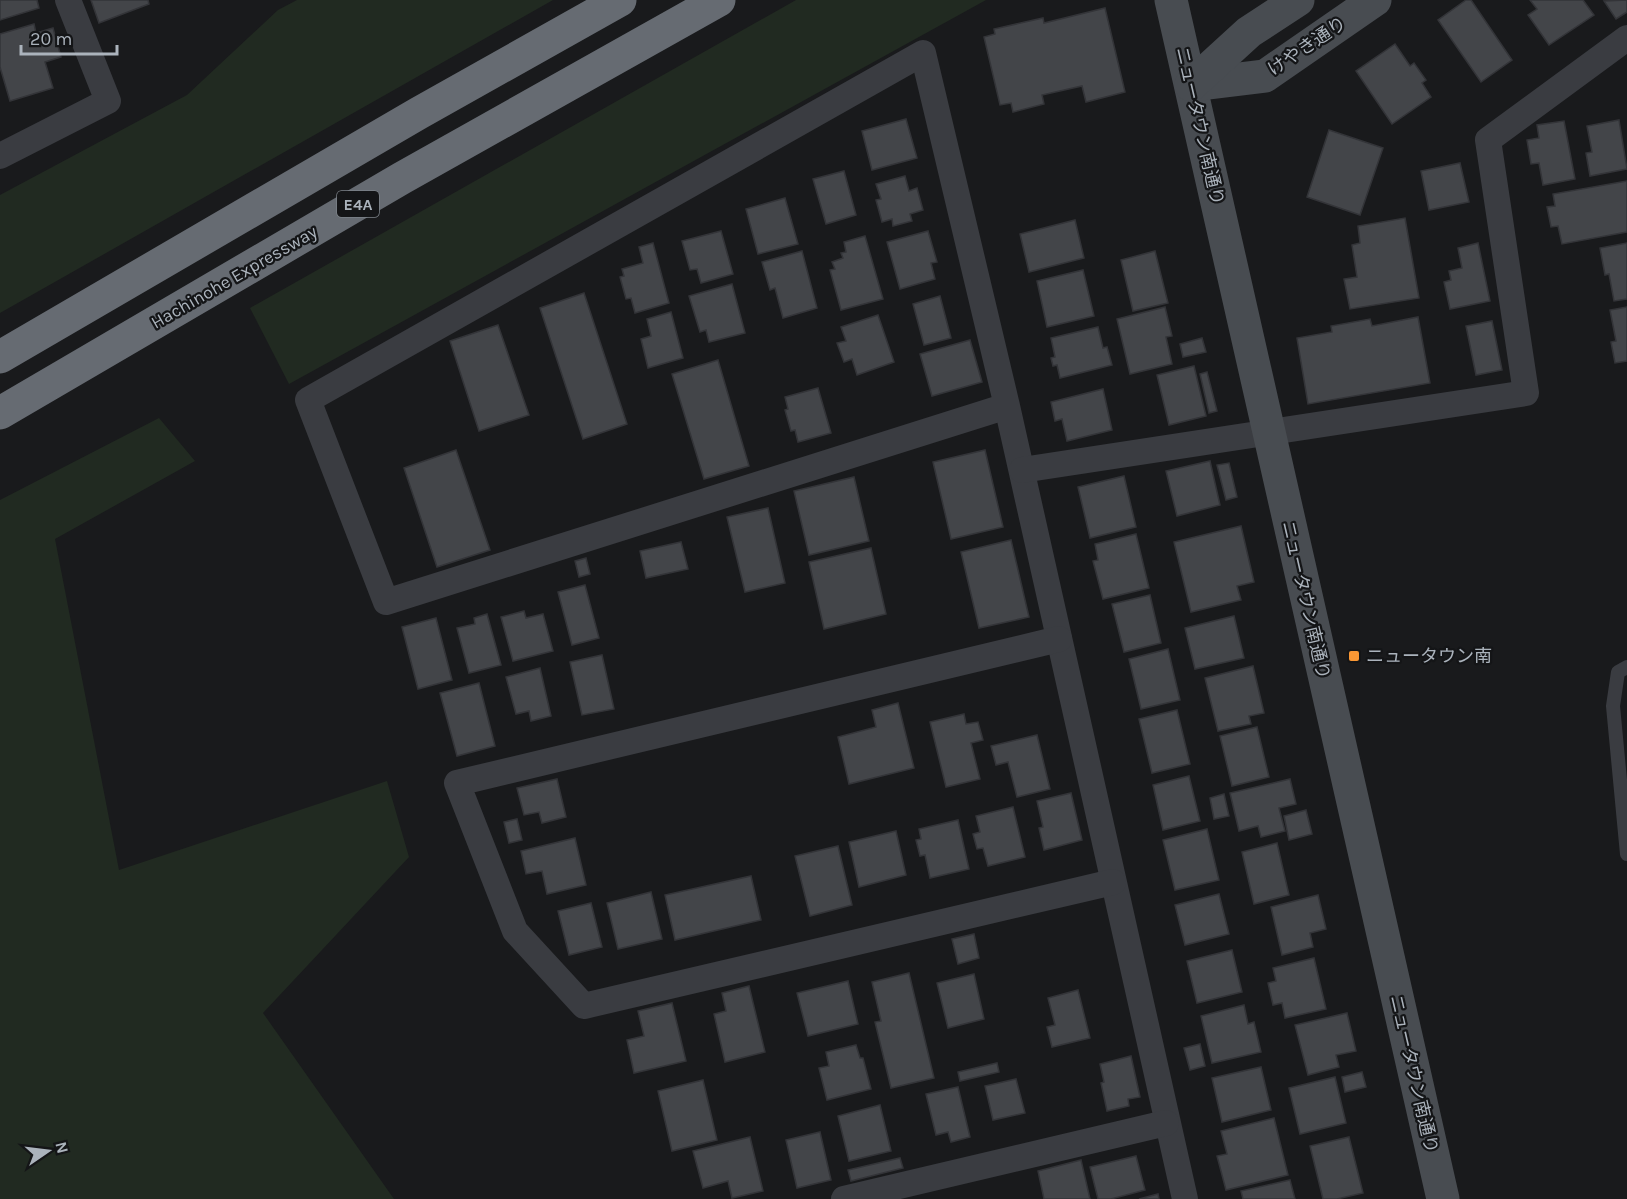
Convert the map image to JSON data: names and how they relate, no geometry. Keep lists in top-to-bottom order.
{
  "streets": {
    "highway": ["E4A", "Hachinohe Expressway"],
    "street": ["けやき通り", "ニュータウン南通り"]
  },
  "crossings": [
    ["けやき通り", "ニュータウン南通り"]
  ],
  "places": {
    "transit": ["ニュータウン南"]
  },
  "scale_bar": "20 m",
  "north": "right"
}
